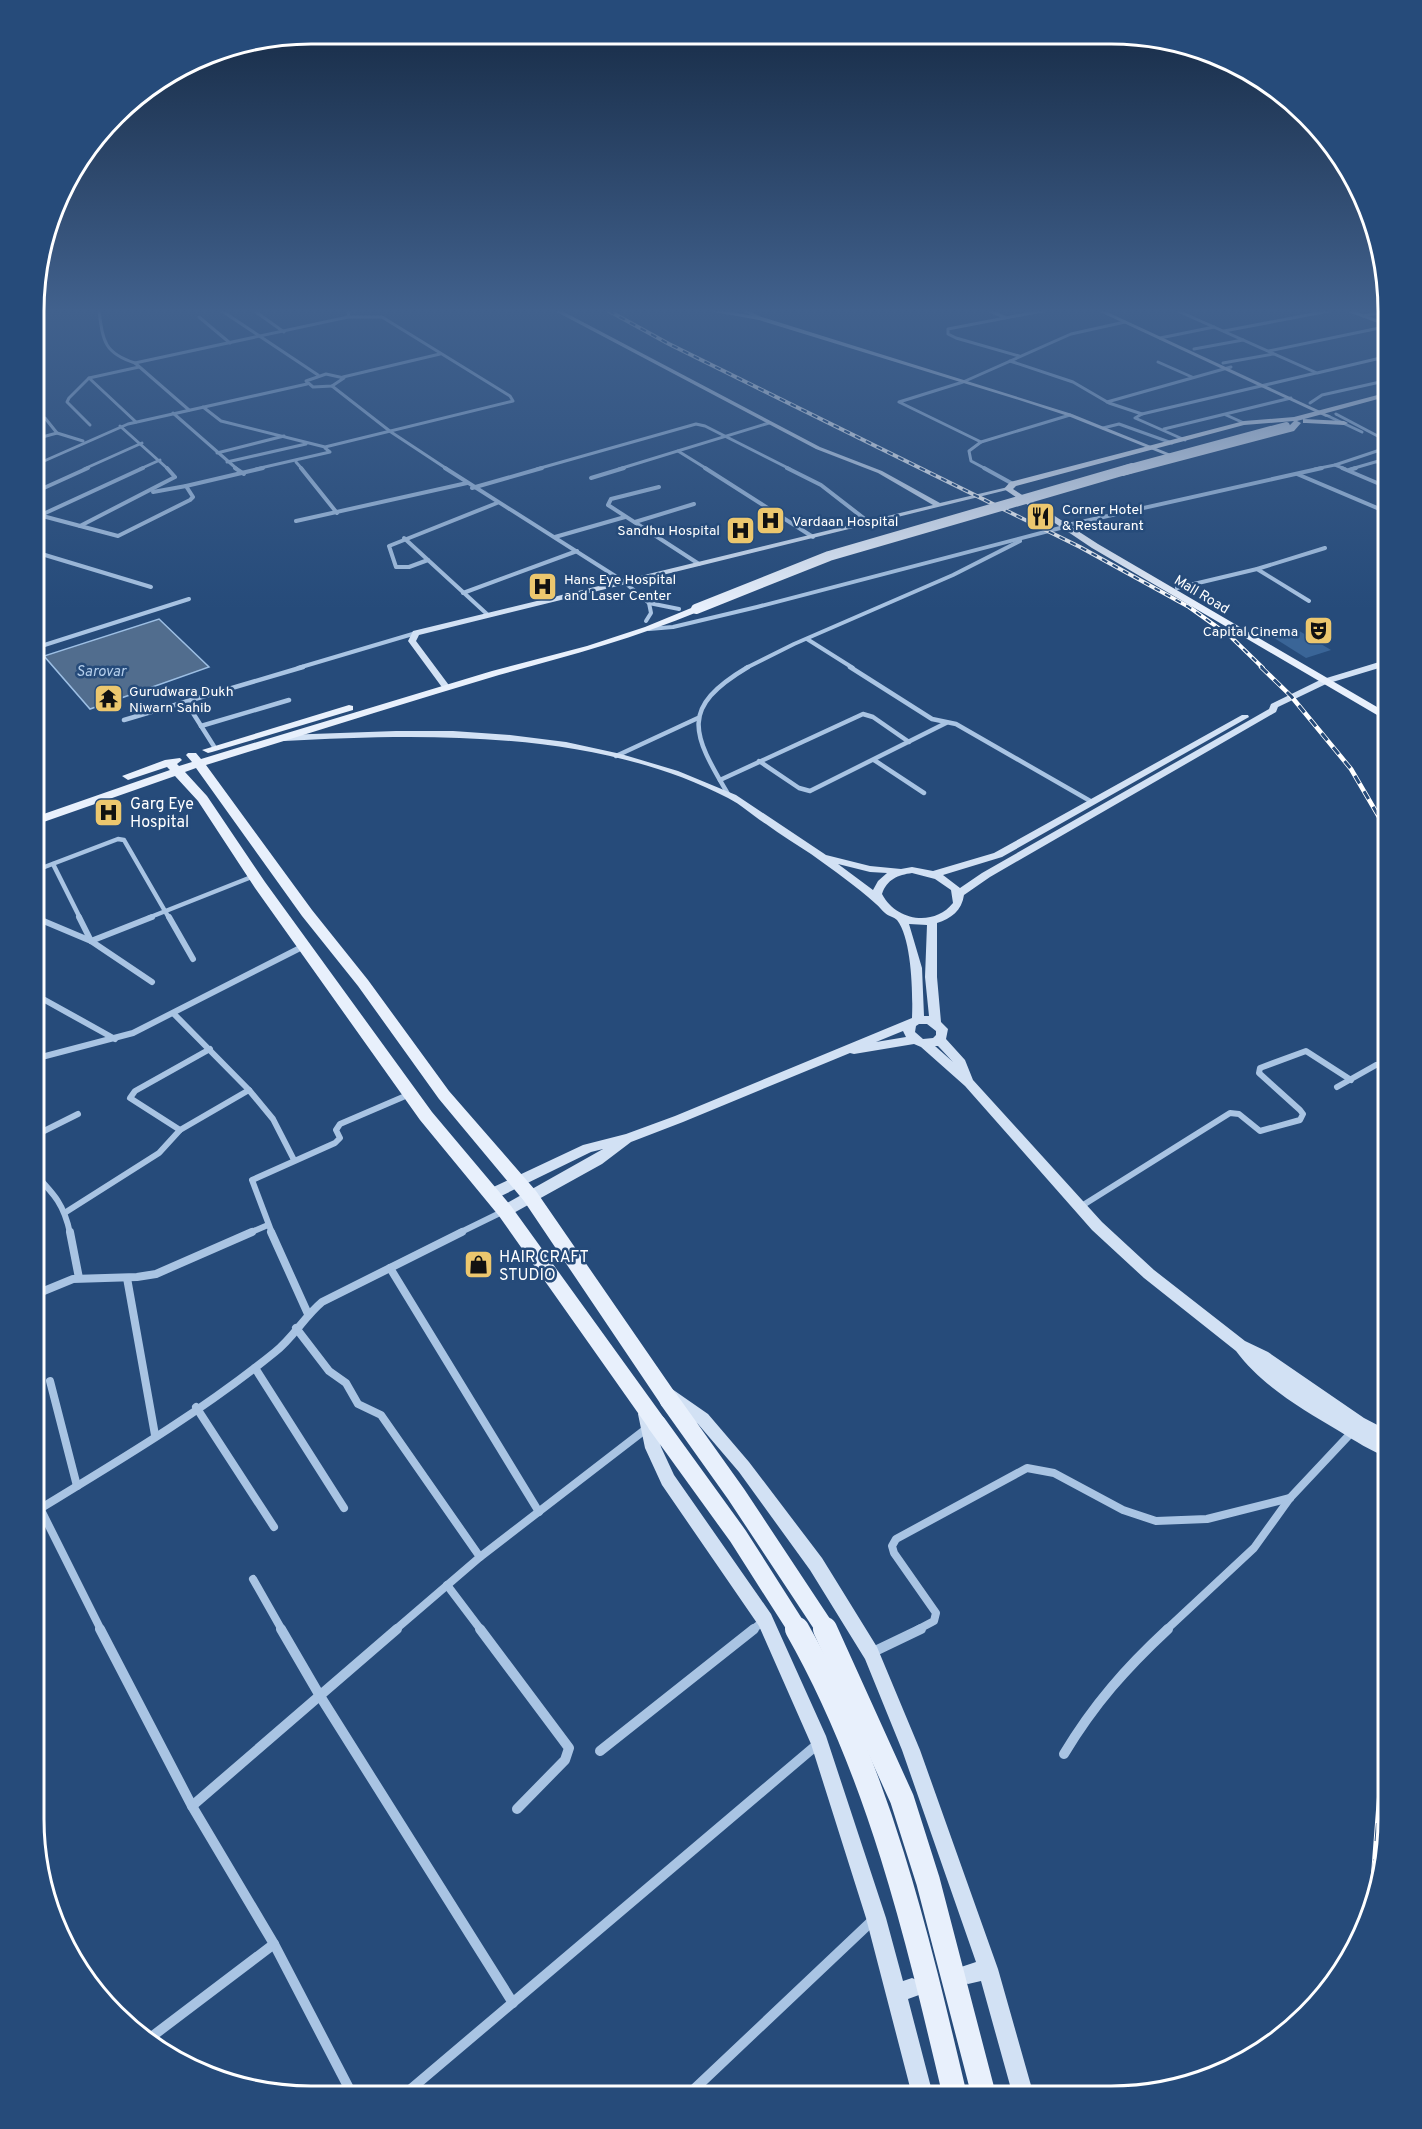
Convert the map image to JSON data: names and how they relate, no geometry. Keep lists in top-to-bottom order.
{
  "streets": {
    "main road": ["Mall Road"]
  },
  "water": ["Sarovar"],
  "places": {
    "restaurant": ["Corner Hotel & Restaurant"],
    "hospital": [
      "Vardaan Hospital",
      "Sandhu Hospital",
      "Hans Eye Hospital and Laser Center",
      "Garg Eye Hospital"
    ],
    "theatre": ["Capital Cinema"],
    "temple": ["Gurudwara Dukh Niwarn Sahib"],
    "shop": ["HAIR CRAFT STUDIO"]
  }
}
